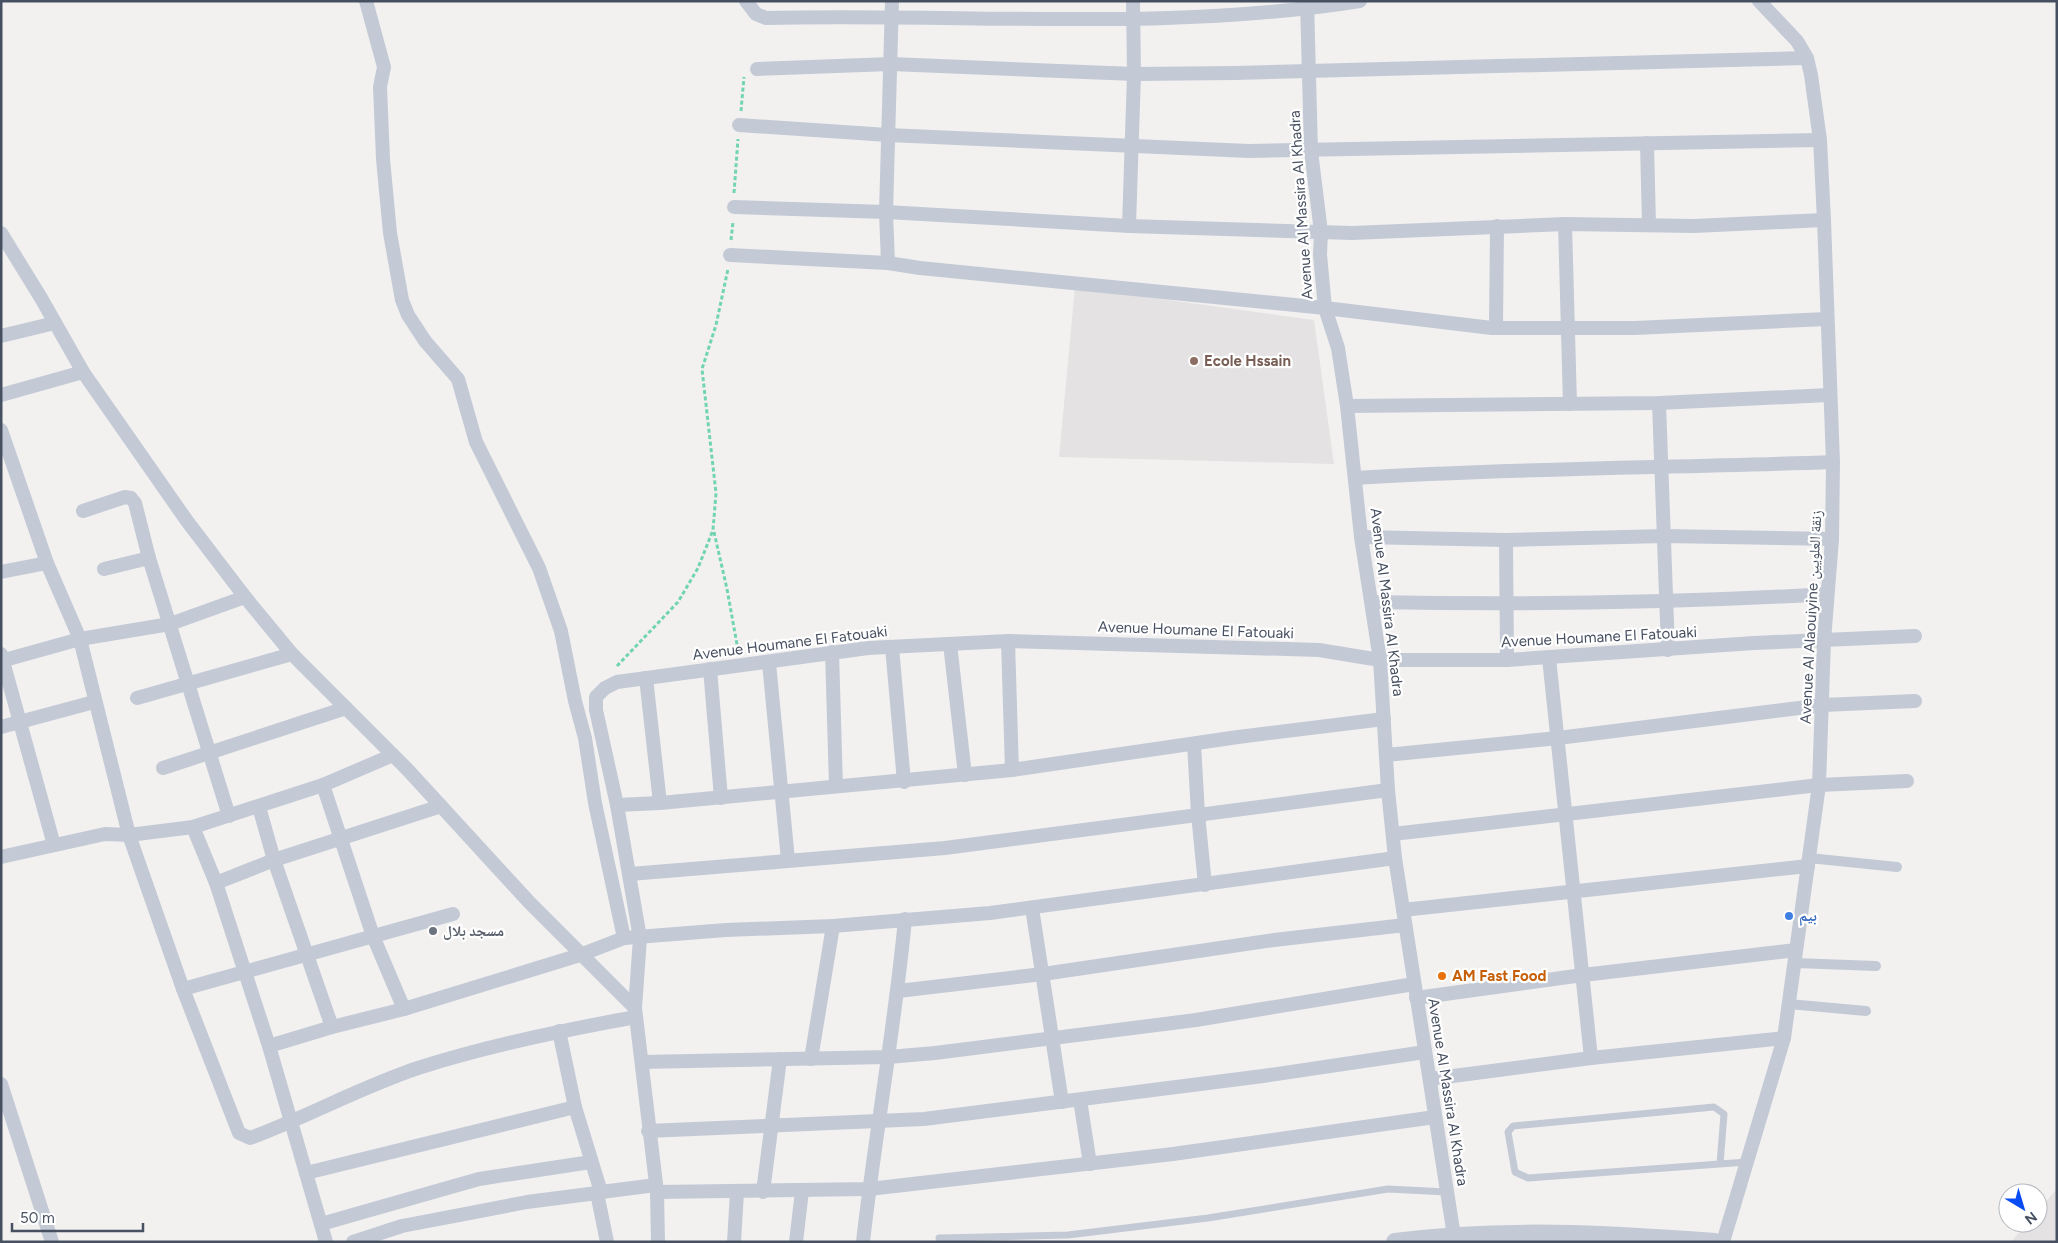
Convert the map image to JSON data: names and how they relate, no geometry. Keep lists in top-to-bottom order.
{
  "streets": {
    "street": ["Avenue Al Massira Al Khadra", "Avenue Al Alaouiyine زنقة العلويين", "Avenue Houmane El Fatouaki"]
  },
  "crossings": [
    ["Avenue Al Massira Al Khadra", "Avenue Houmane El Fatouaki"],
    ["Avenue Al Alaouiyine زنقة العلويين", "Avenue Houmane El Fatouaki"]
  ],
  "places": [
    "Ecole Hssain",
    "بيم",
    "مسجد بلال",
    "AM Fast Food"
  ],
  "scale_bar": "50 m",
  "north": "bottom right"
}
